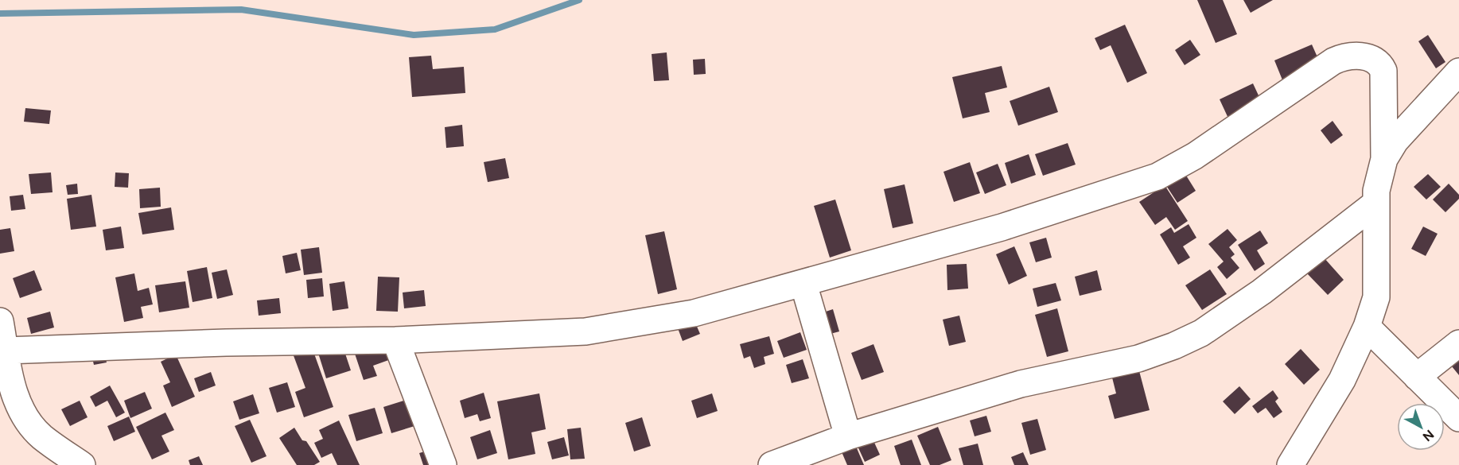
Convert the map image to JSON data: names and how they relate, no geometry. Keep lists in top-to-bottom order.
{
  "north": "bottom right"
}
